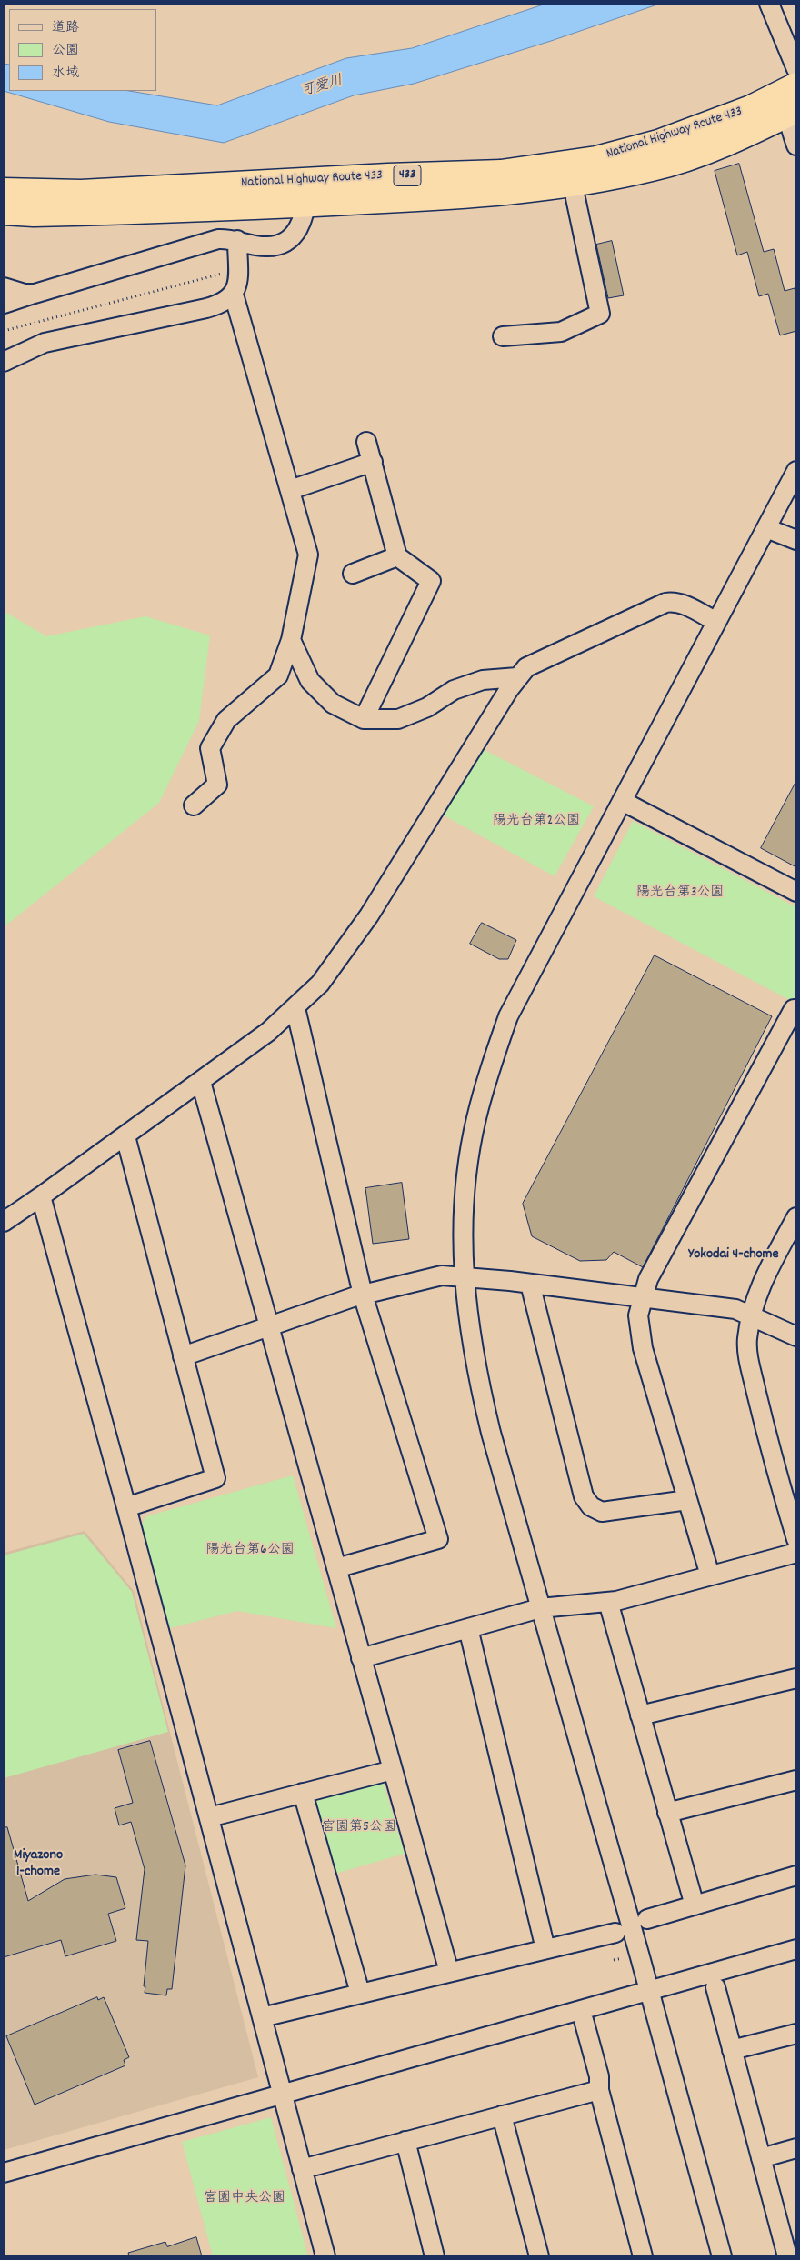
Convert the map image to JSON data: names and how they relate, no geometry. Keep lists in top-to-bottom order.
{
  "streets": {
    "highway": ["National Highway Route 433", "433"]
  },
  "districts": ["Yokodai 4-chome", "Miyazono 1-chome"],
  "water": ["可愛川"],
  "parks": [
    "陽光台第2公園",
    "陽光台第3公園",
    "陽光台第6公園",
    "宮園第5公園",
    "宮園中央公園"
  ],
  "legend": ["道路", "公園", "水域"]
}
